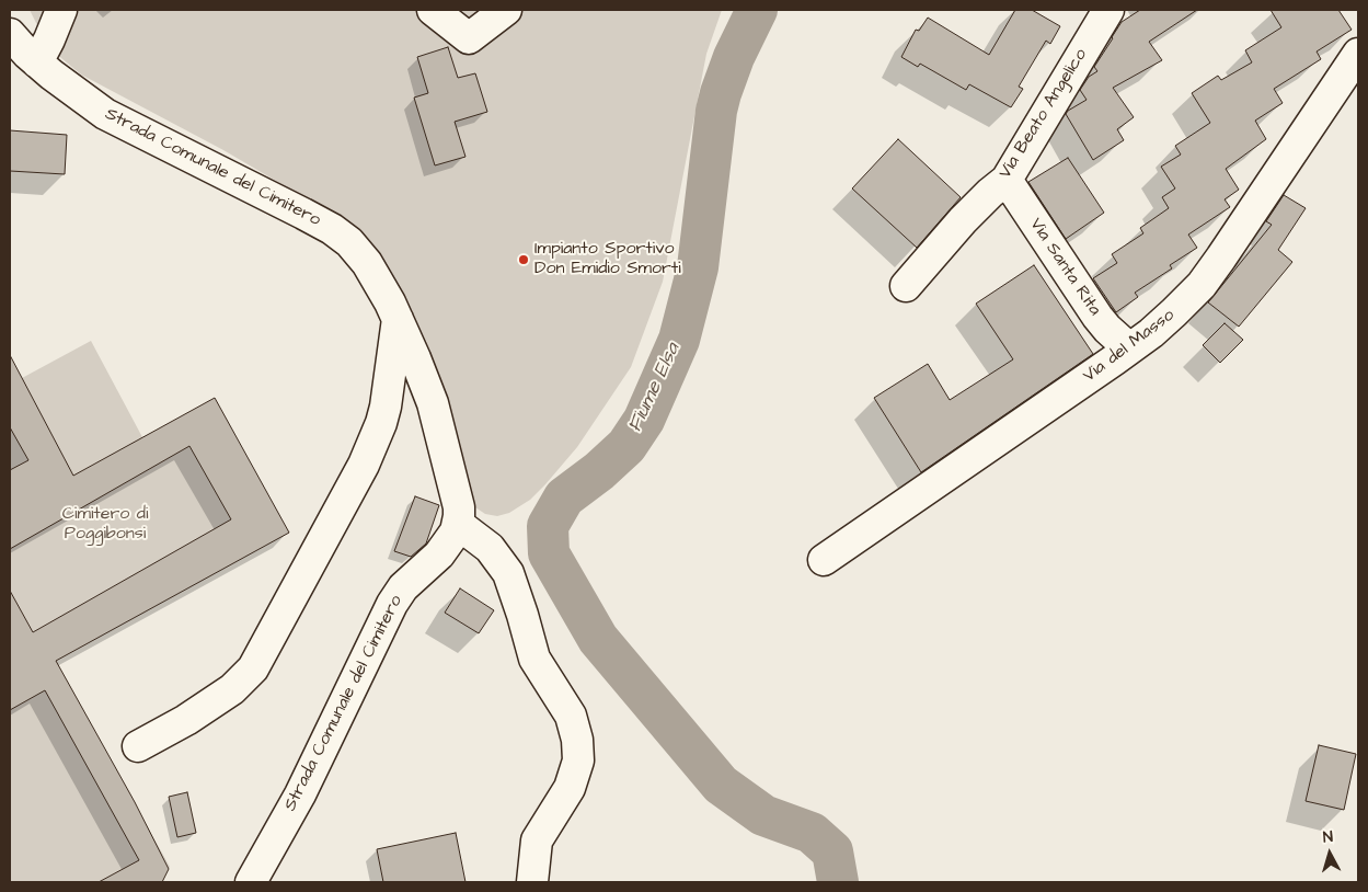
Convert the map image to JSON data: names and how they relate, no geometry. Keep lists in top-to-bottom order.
{
  "streets": {
    "street": [
      "Via Beato Angelico",
      "Strada Comunale del Cimitero",
      "Via Santa Rita",
      "Via del Masso"
    ]
  },
  "crossings": [
    ["Via Beato Angelico", "Via Santa Rita"],
    ["Via Santa Rita", "Via del Masso"]
  ],
  "water": ["Fiume Elsa"],
  "parks": ["Cimitero di Poggibonsi"],
  "places": ["Impianto Sportivo Don Emidio Smorti"],
  "north": "top"
}
